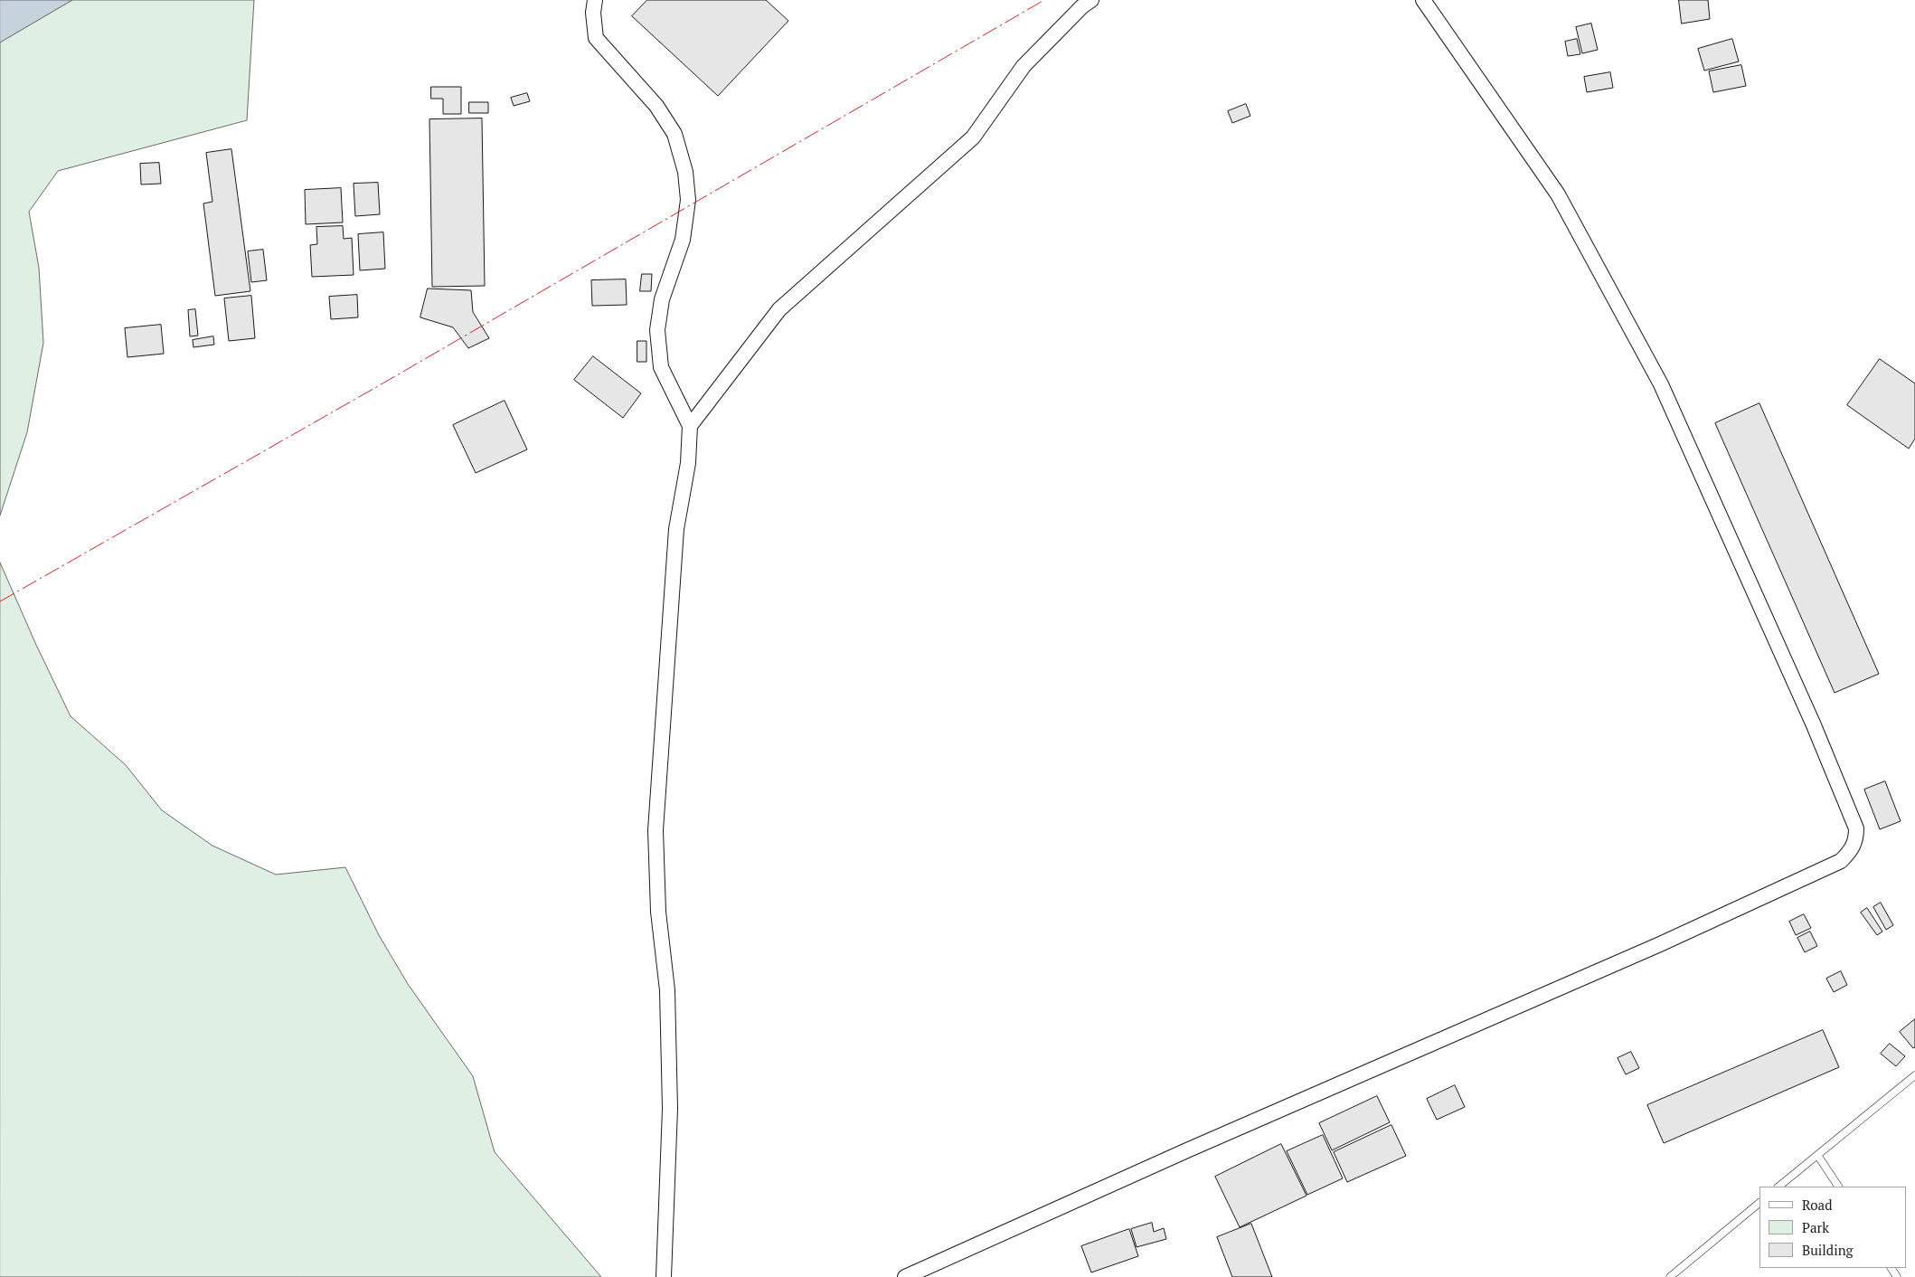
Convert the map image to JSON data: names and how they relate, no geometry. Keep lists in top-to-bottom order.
{
  "legend": ["Road", "Park", "Building"]
}
